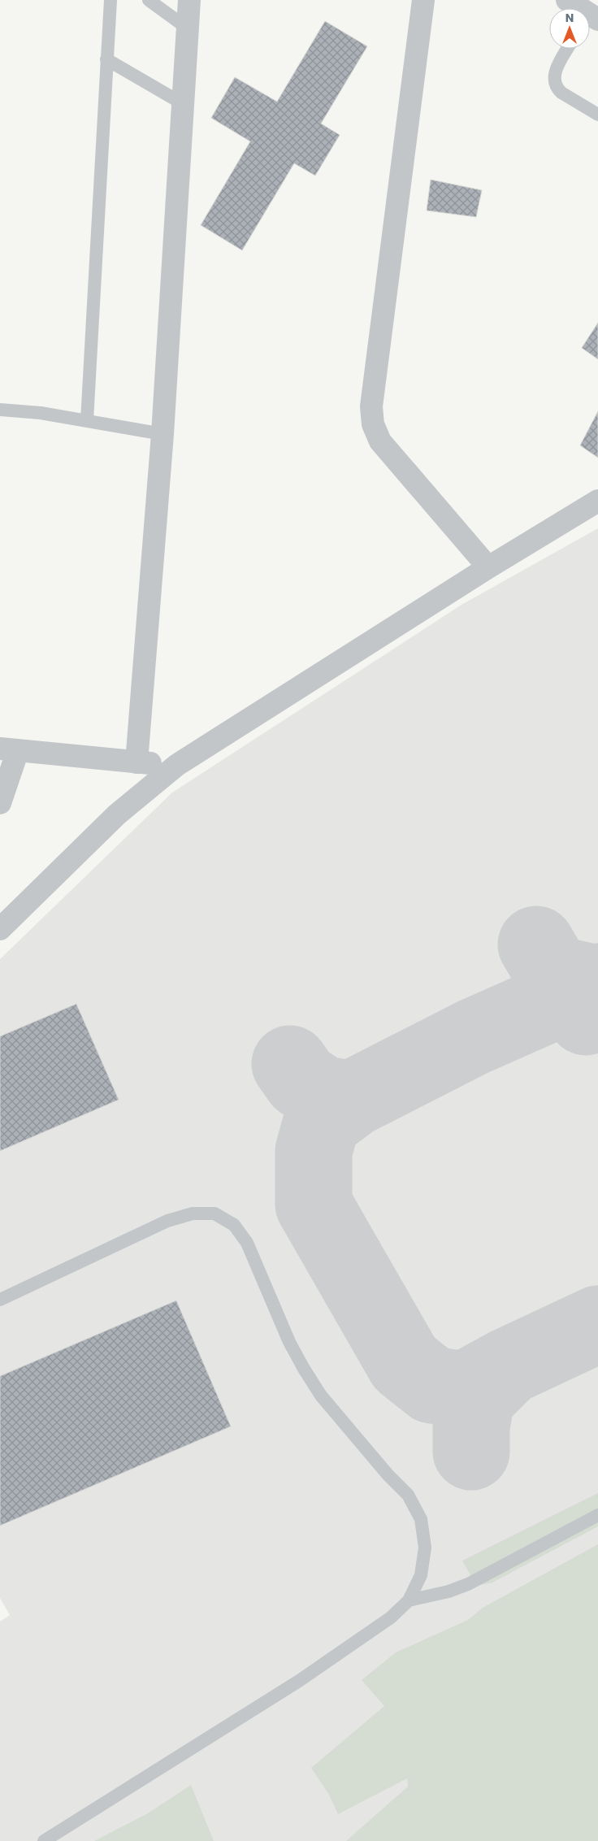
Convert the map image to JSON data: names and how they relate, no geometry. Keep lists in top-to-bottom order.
{
  "north": "top"
}
